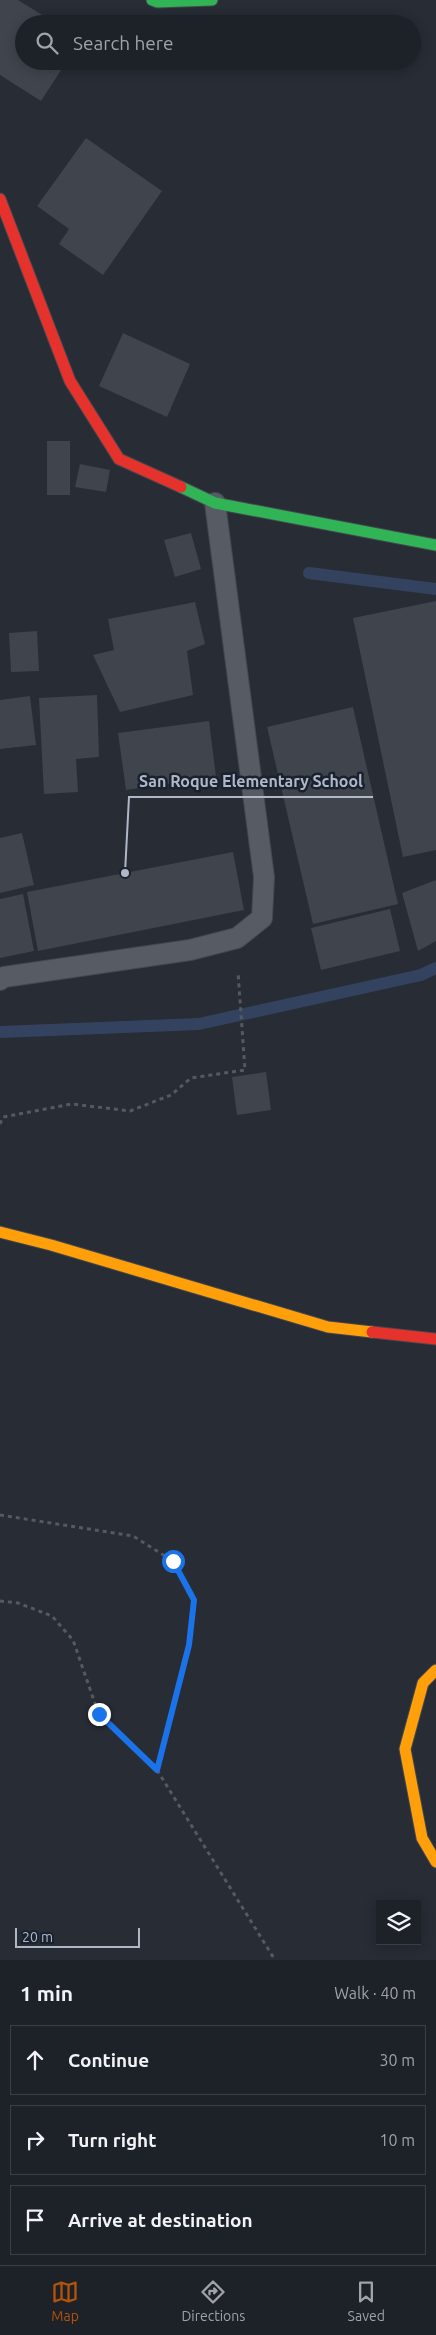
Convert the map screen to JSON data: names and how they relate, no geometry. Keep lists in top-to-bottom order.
{
  "places": ["San Roque Elementary School"],
  "scale_bar": "20 m",
  "page": {
    "search": "Search here",
    "scale": "20 m",
    "heading": ["1 min", "Walk · 40 m"],
    "list": [
      ["Continue", "30 m"],
      ["Turn right", "10 m"],
      "Arrive at destination"
    ],
    "nav": ["Map", "Directions", "Saved"]
  }
}
